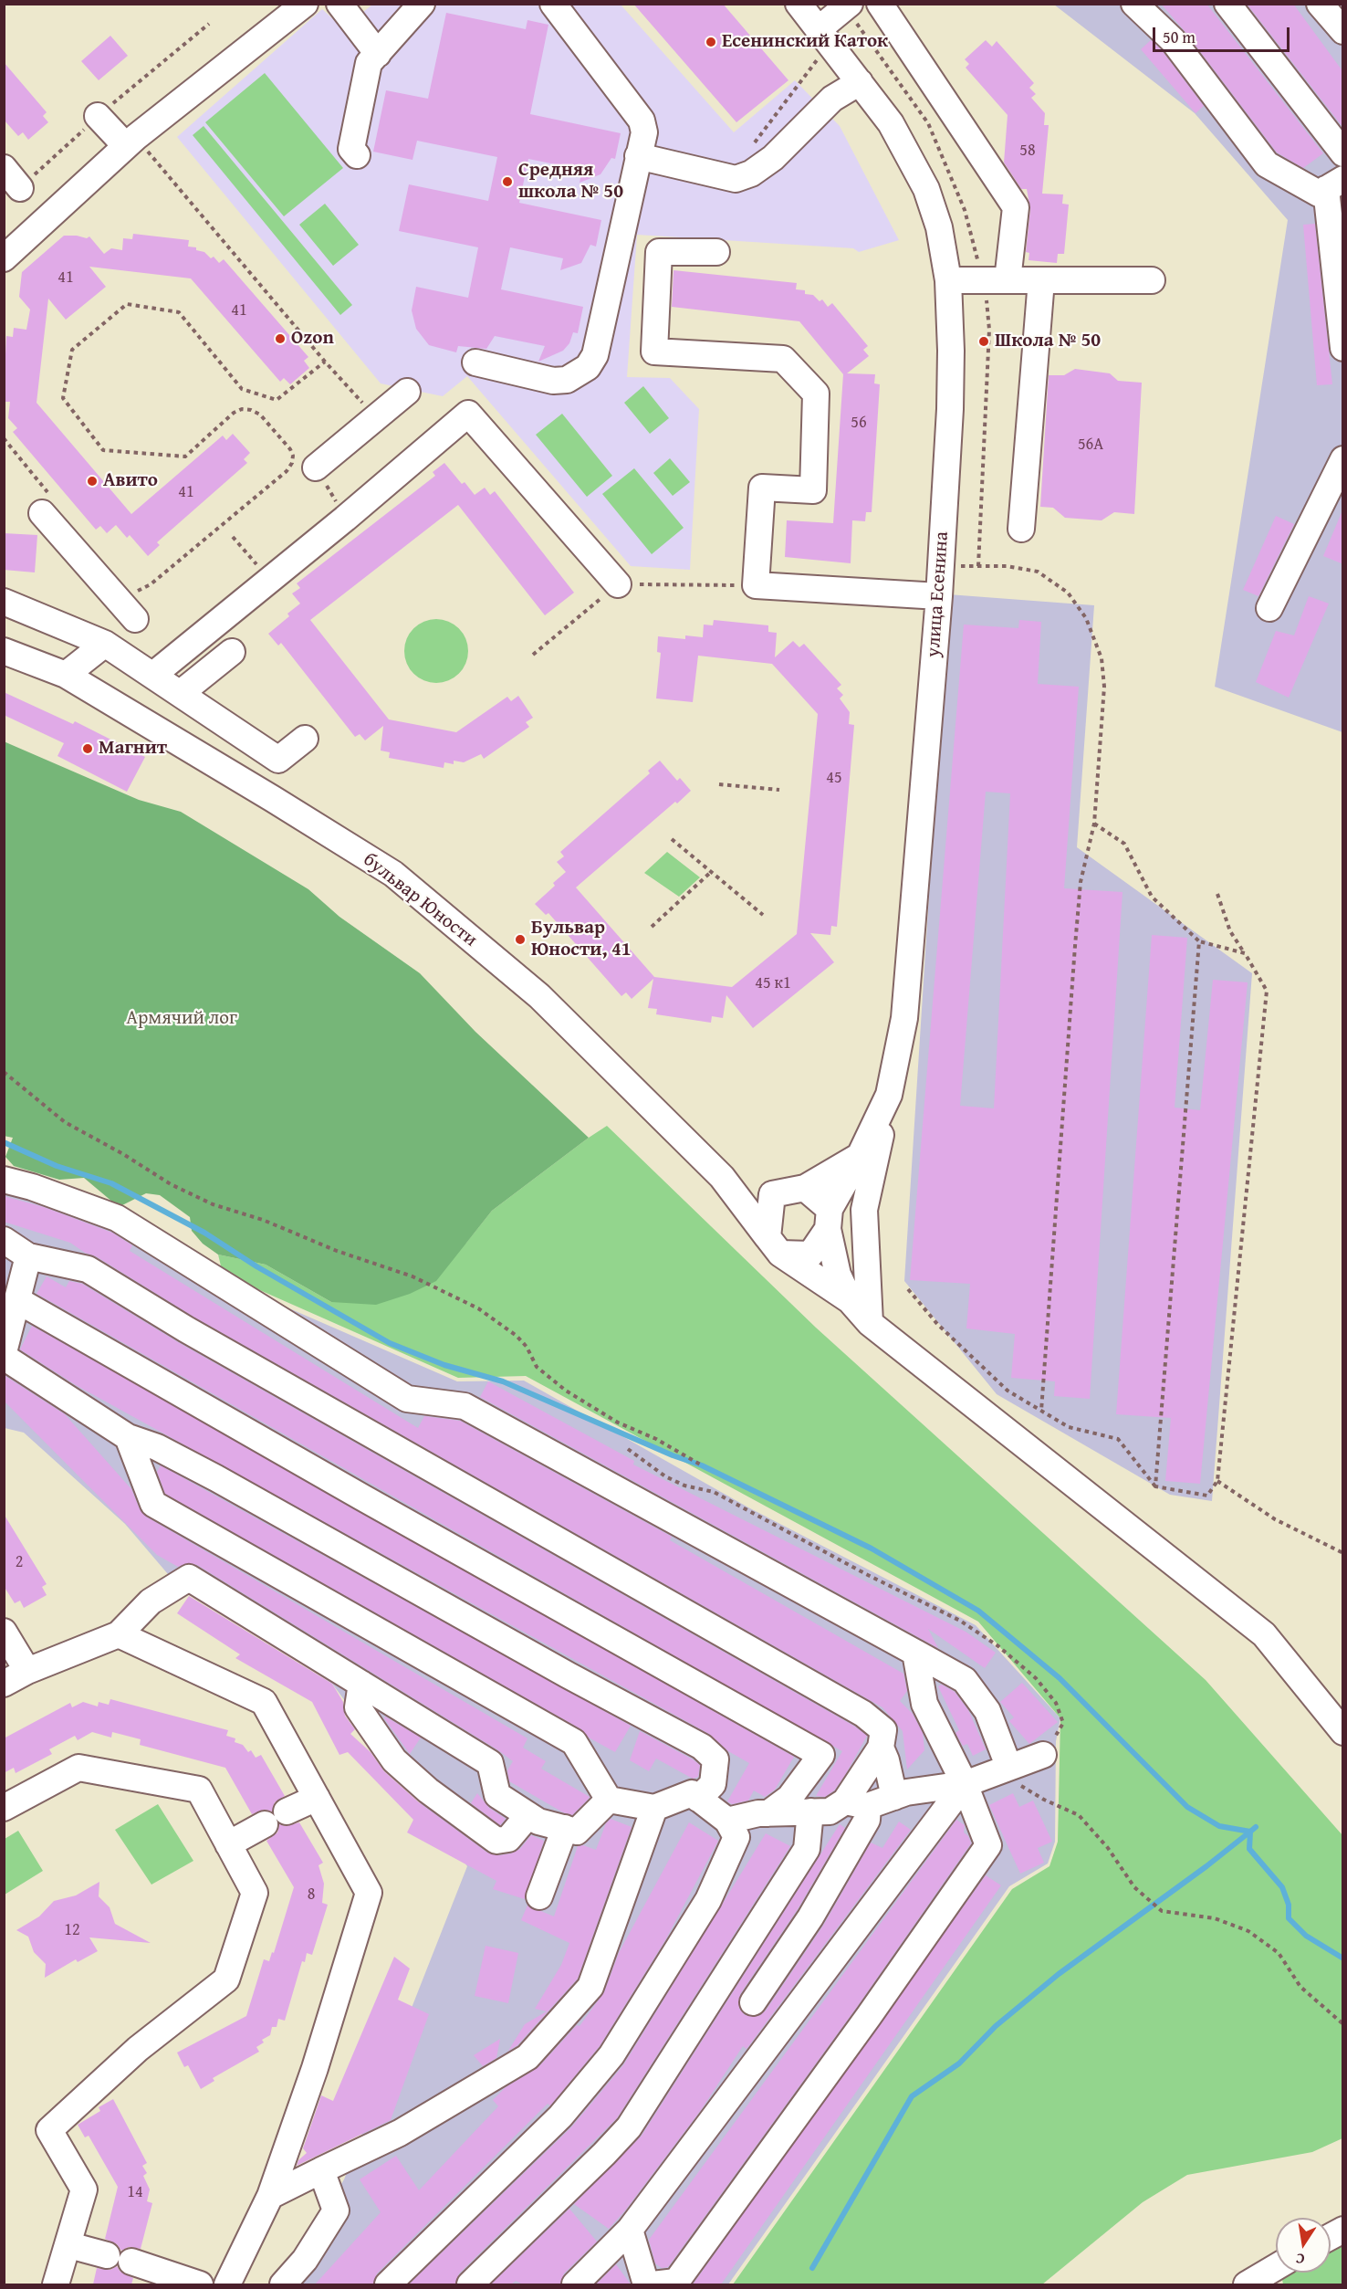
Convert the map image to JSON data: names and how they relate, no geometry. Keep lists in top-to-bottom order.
{
  "streets": {
    "street": ["улица Есенина", "бульвар Юности"]
  },
  "crossings": [
    ["улица Есенина", "бульвар Юности"]
  ],
  "parks": ["Армячий лог"],
  "places": [
    "Есенинский Каток",
    "Средняя школа № 50",
    "Ozon",
    "Школа № 50",
    "Авито",
    "Магнит",
    "Бульвар Юности, 41"
  ],
  "house_numbers": [
    "58",
    "41",
    "41",
    "56",
    "56А",
    "41",
    "45",
    "45 к1",
    "2",
    "8",
    "12",
    "14"
  ],
  "scale_bar": "50 m",
  "north": "bottom"
}
